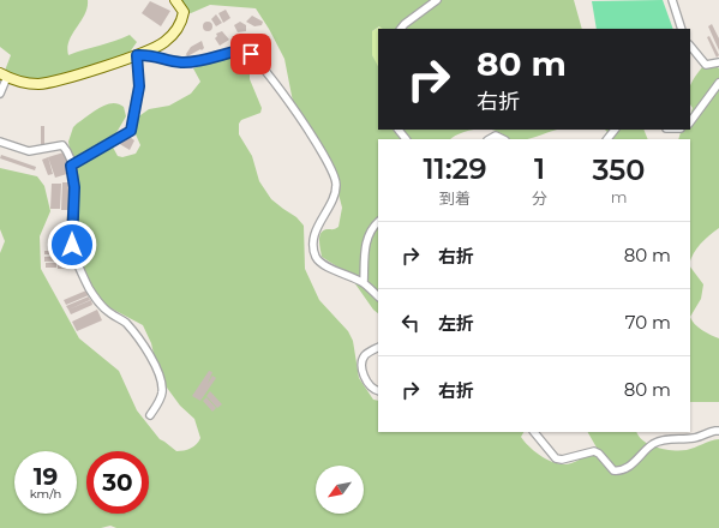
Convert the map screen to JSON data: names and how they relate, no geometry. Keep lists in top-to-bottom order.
{
  "north": "bottom left",
  "page": {
    "turn": ["80 m", "右折"],
    "eta": [
      "11:29",
      "到着",
      "1",
      "分",
      "350",
      "m"
    ],
    "list": [
      {
        "name": "右折",
        "value": "80 m"
      },
      {
        "name": "左折",
        "value": "70 m"
      },
      {
        "name": "右折",
        "value": "80 m"
      }
    ],
    "speed": "19 km/h",
    "limit": "30"
  }
}
